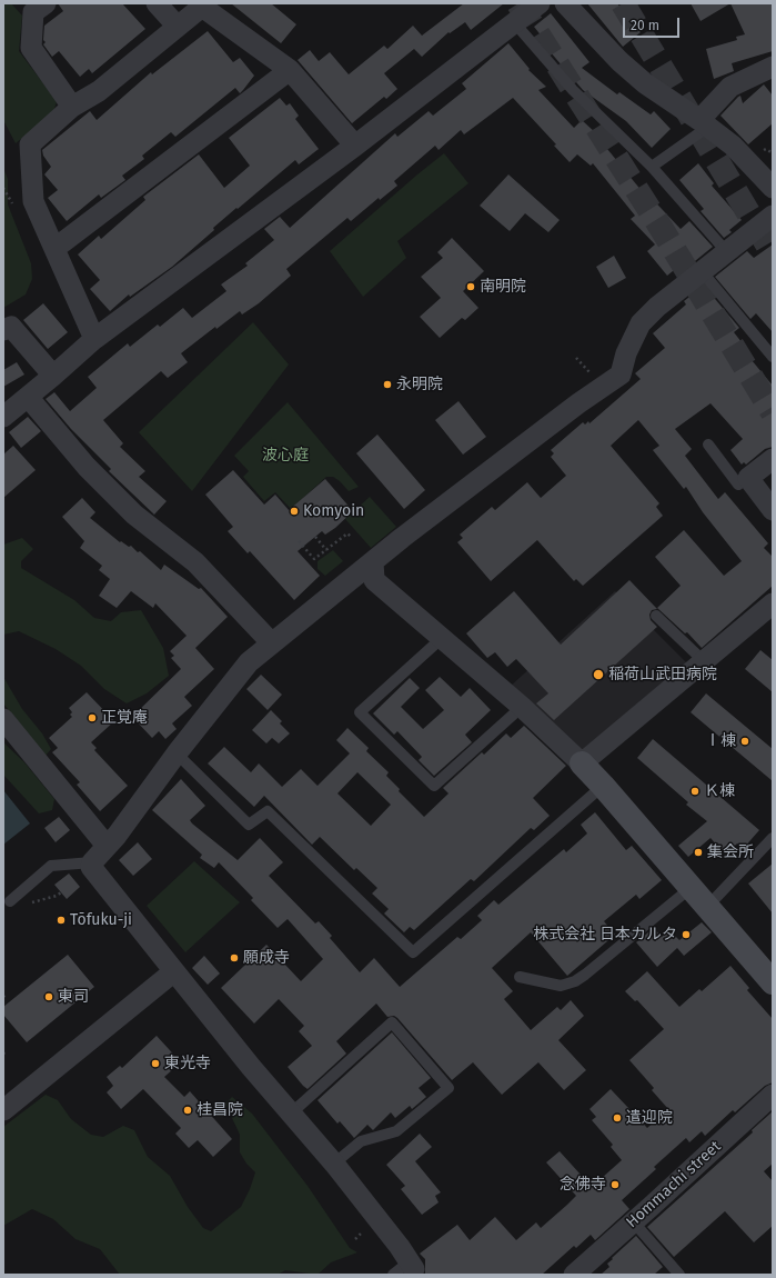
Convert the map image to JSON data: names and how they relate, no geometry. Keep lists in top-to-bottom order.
{
  "streets": {
    "street": ["Hommachi street"]
  },
  "parks": ["波心庭"],
  "places": [
    "南明院",
    "永明院",
    "Komyoin",
    "稲荷山武田病院",
    "正覚庵",
    "Ⅰ棟",
    "Ｋ棟",
    "集会所",
    "Tōfuku-ji",
    "株式会社 日本カルタ",
    "願成寺",
    "東司",
    "東光寺",
    "桂昌院",
    "遣迎院",
    "念佛寺"
  ],
  "scale_bar": "20 m"
}
